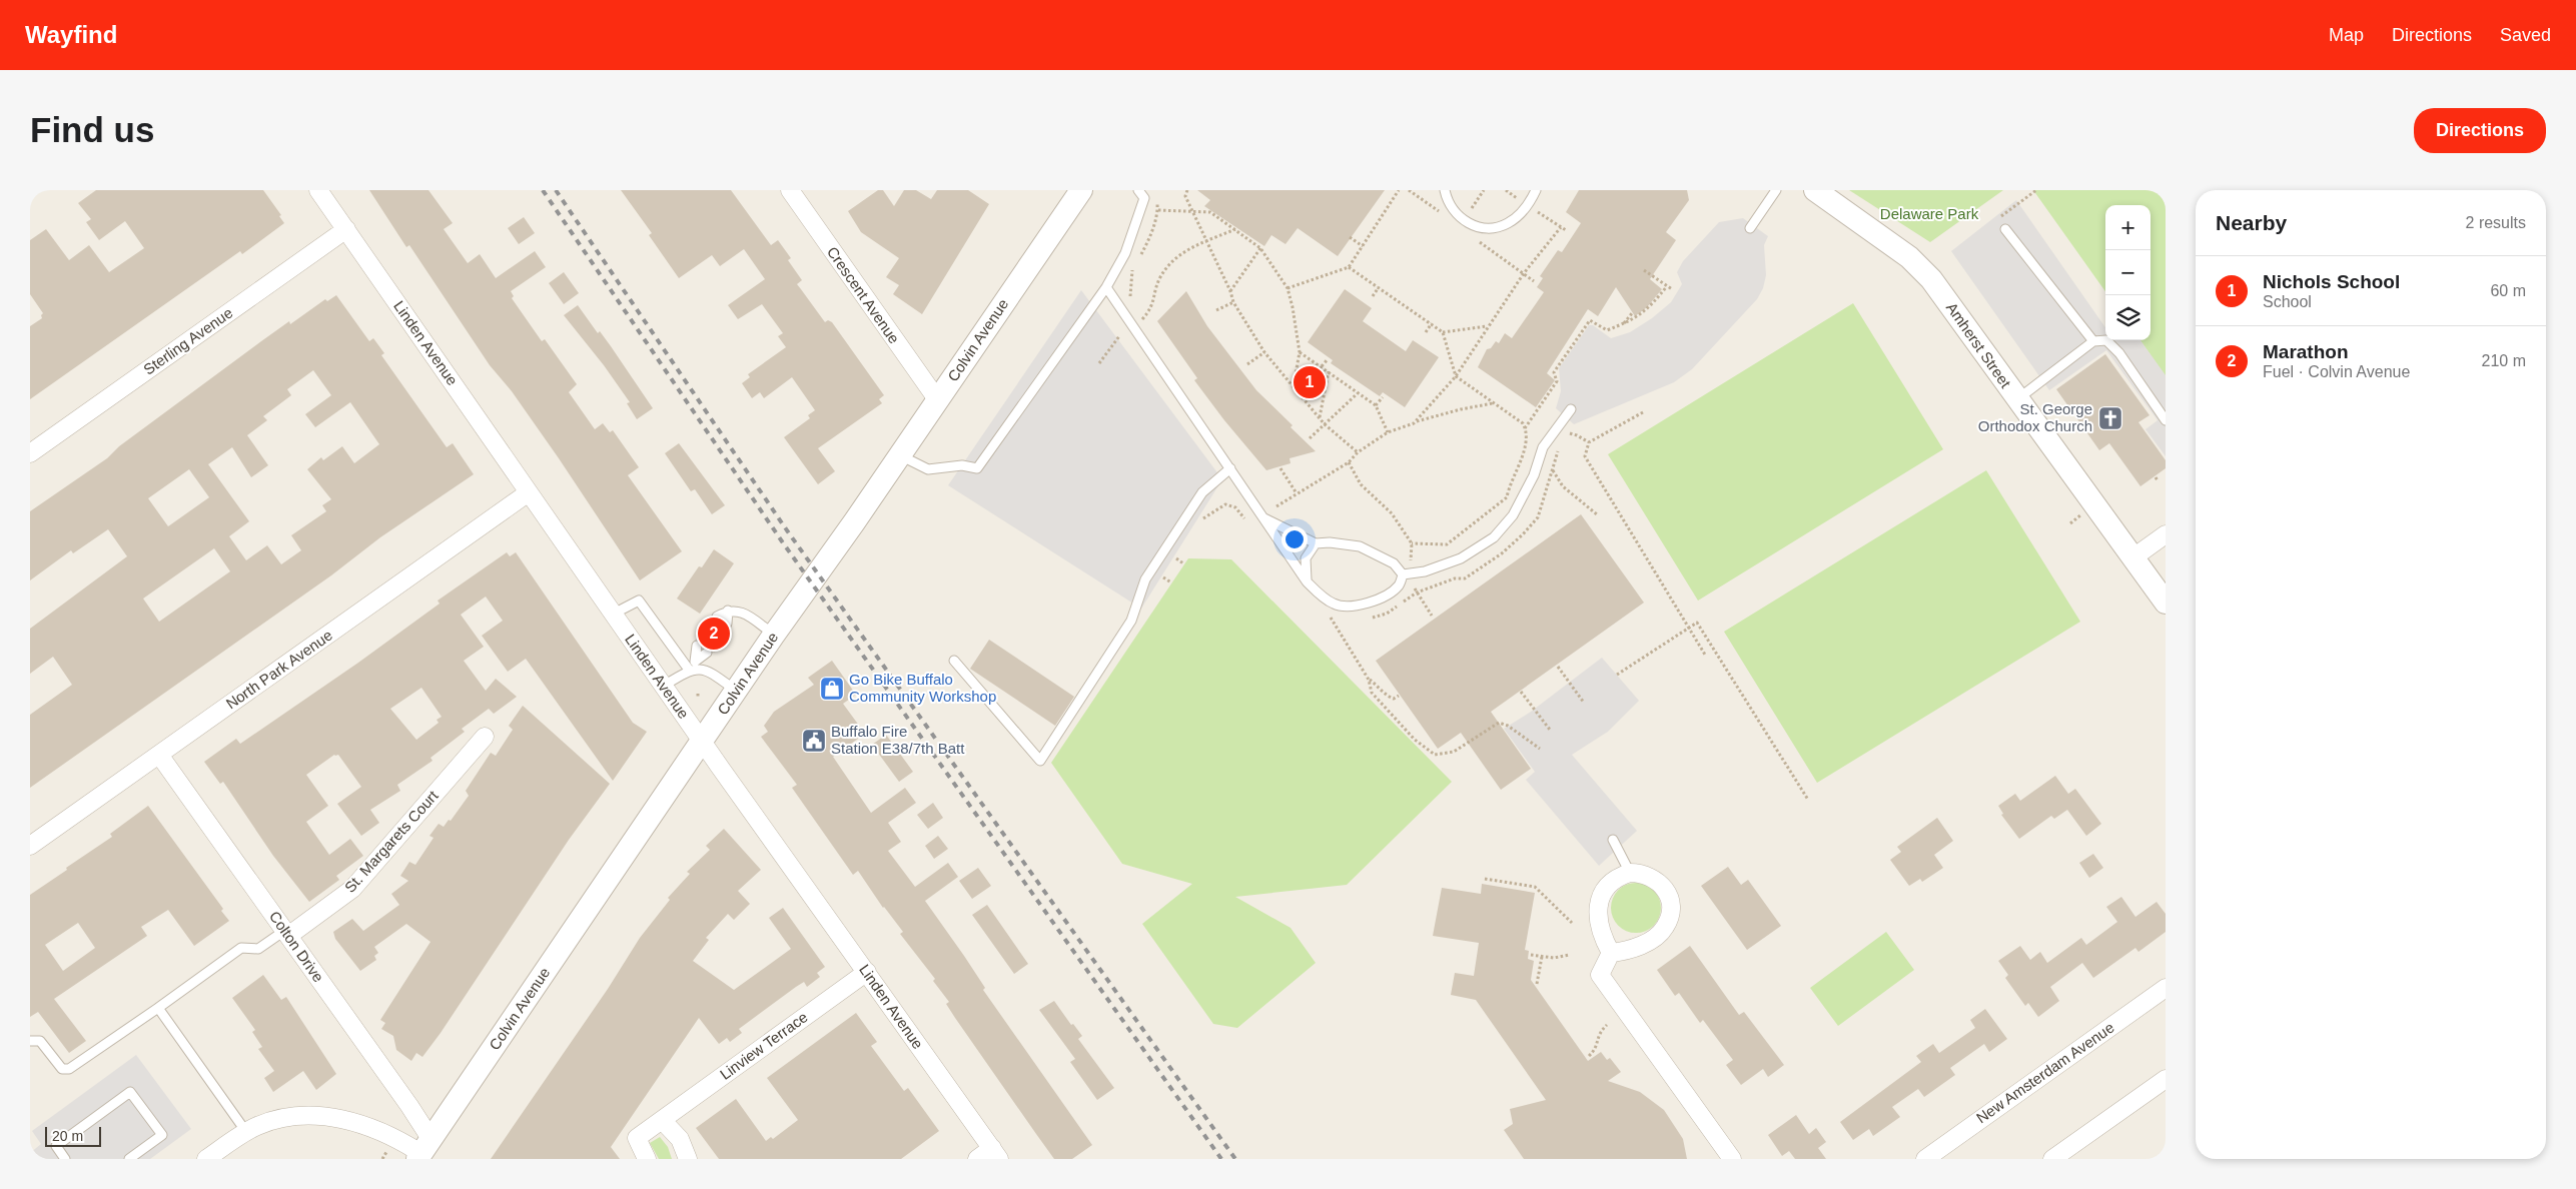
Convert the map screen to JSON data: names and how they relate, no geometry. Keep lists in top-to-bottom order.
{
  "streets": {
    "street": [
      "Crescent Avenue",
      "Colvin Avenue",
      "Sterling Avenue",
      "Linden Avenue",
      "Amherst Street",
      "North Park Avenue",
      "St. Margarets Court",
      "Colton Drive",
      "Linview Terrace",
      "New Amsterdam Avenue"
    ]
  },
  "crossings": [
    ["Crescent Avenue", "Colvin Avenue"],
    ["Colvin Avenue", "Linden Avenue"],
    ["Colvin Avenue", "Colton Drive"],
    ["Sterling Avenue", "Linden Avenue"],
    ["Linden Avenue", "North Park Avenue"],
    ["Linden Avenue", "Linview Terrace"],
    ["North Park Avenue", "Colton Drive"],
    ["St. Margarets Court", "Colton Drive"]
  ],
  "parks": ["Delaware Park"],
  "places": {
    "church": ["St. George Orthodox Church"],
    "shop": ["Go Bike Buffalo Community Workshop"],
    "public building": ["Buffalo Fire Station E38/7th Batt"]
  },
  "scale_bar": "20 m",
  "page": {
    "header": "Wayfind",
    "nav": ["Map", "Directions", "Saved"],
    "buttons": "Directions",
    "title": "Find us",
    "heading": ["Nearby", "2 results"],
    "map_buttons": ["+", "−"],
    "list": [
      {
        "mark": "1",
        "name": "Nichols School",
        "note": "School",
        "value": "60 m"
      },
      {
        "mark": "2",
        "name": "Marathon",
        "note": "Fuel · Colvin Avenue",
        "value": "210 m"
      }
    ],
    "pins": ["1", "2"],
    "scale": "20 m"
  }
}
